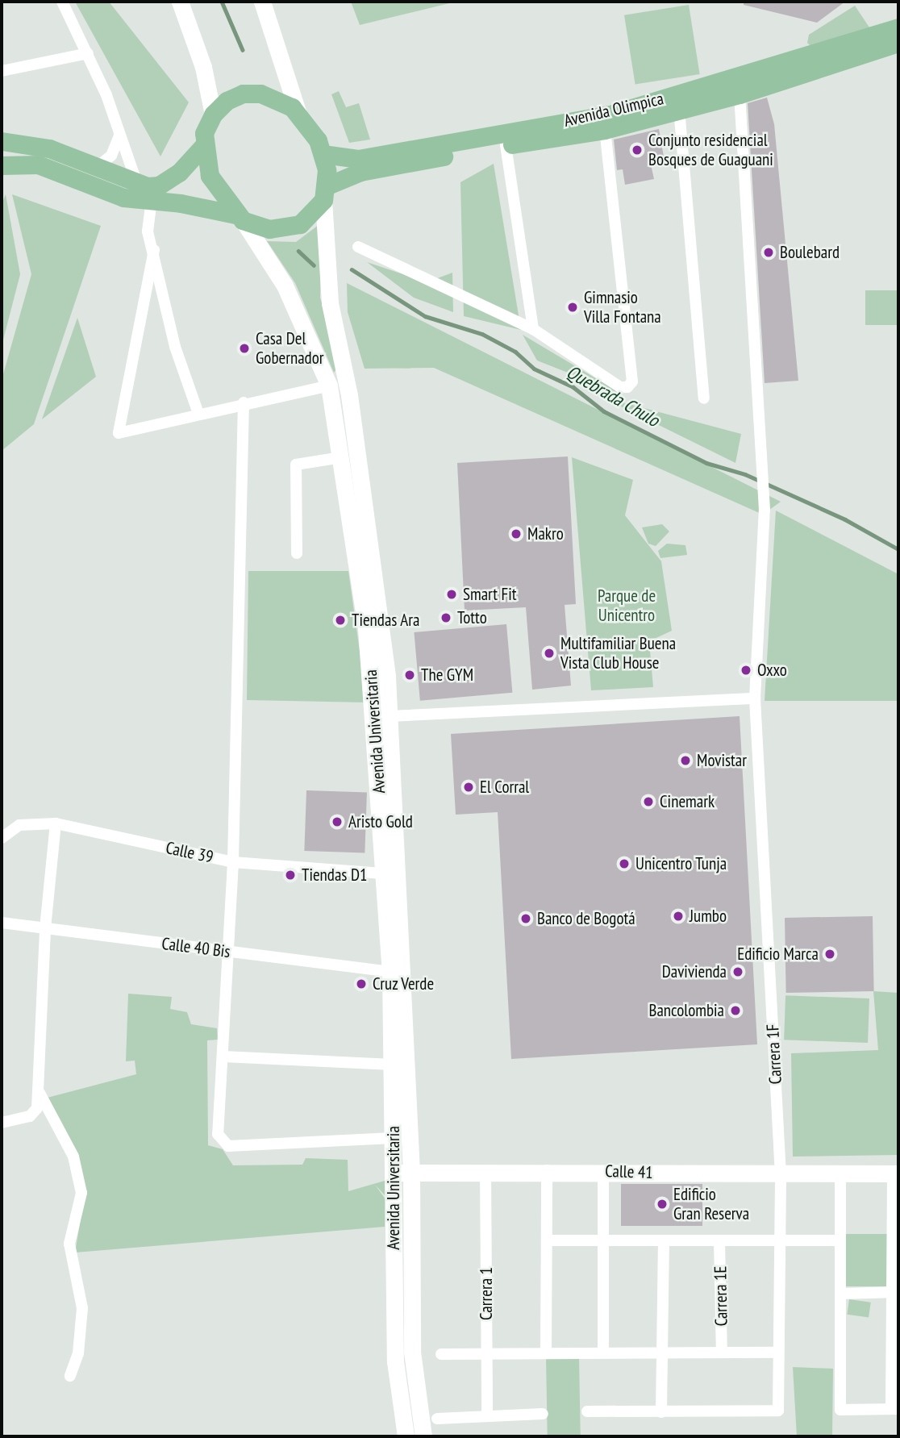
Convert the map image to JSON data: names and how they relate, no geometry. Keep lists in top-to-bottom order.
{
  "streets": {
    "main road": ["Avenida Olimpica", "Avenida Universitaria", "Calle 41"],
    "street": [
      "Calle 39",
      "Calle 40 Bis",
      "Carrera 1F",
      "Carrera 1",
      "Carrera 1E"
    ]
  },
  "crossings": [
    ["Avenida Olimpica", "Avenida Universitaria"],
    ["Avenida Olimpica", "Carrera 1F"],
    ["Avenida Universitaria", "Calle 39"],
    ["Avenida Universitaria", "Calle 40 Bis"],
    ["Avenida Universitaria", "Calle 41"],
    ["Carrera 1F", "Calle 41"],
    ["Calle 41", "Carrera 1"]
  ],
  "water": ["Quebrada Chulo"],
  "parks": ["Parque de Unicentro"],
  "places": [
    "Conjunto residencial Bosques de Guaguani",
    "Boulebard",
    "Gimnasio Villa Fontana",
    "Casa Del Gobernador",
    "Makro",
    "Smart Fit",
    "Totto",
    "Tiendas Ara",
    "Multifamiliar Buena Vista Club House",
    "Oxxo",
    "The GYM",
    "Movistar",
    "El Corral",
    "Cinemark",
    "Aristo Gold",
    "Unicentro Tunja",
    "Tiendas D1",
    "Jumbo",
    "Banco de Bogotá",
    "Edificio Marca",
    "Davivienda",
    "Cruz Verde",
    "Bancolombia",
    "Edificio Gran Reserva"
  ]
}
